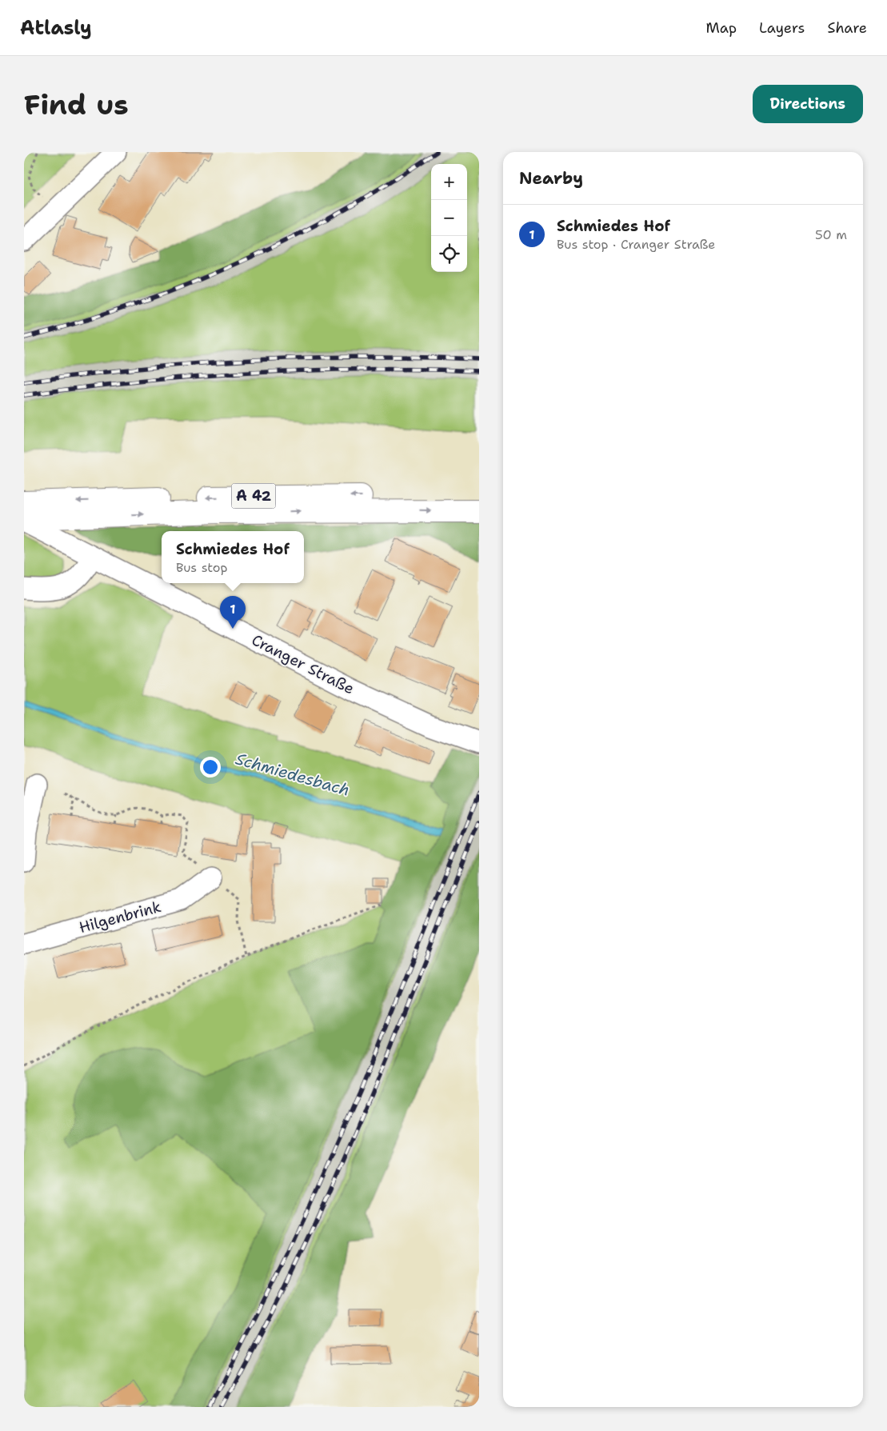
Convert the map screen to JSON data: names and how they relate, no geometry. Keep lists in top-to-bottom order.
{
  "streets": {
    "highway": ["A 42"],
    "street": ["Cranger Straße", "Hilgenbrink"]
  },
  "crossings": [
    ["A 42", "Cranger Straße"]
  ],
  "water": ["Schmiedesbach"],
  "page": {
    "header": "Atlasly",
    "nav": ["Map", "Layers", "Share"],
    "buttons": "Directions",
    "title": "Find us",
    "heading": "Nearby",
    "map_buttons": ["+", "−"],
    "list": [
      {
        "mark": "1",
        "name": "Schmiedes Hof",
        "note": "Bus stop · Cranger Straße",
        "value": "50 m"
      }
    ],
    "popup": ["Schmiedes Hof", "Bus stop"],
    "pins": "1"
  }
}
